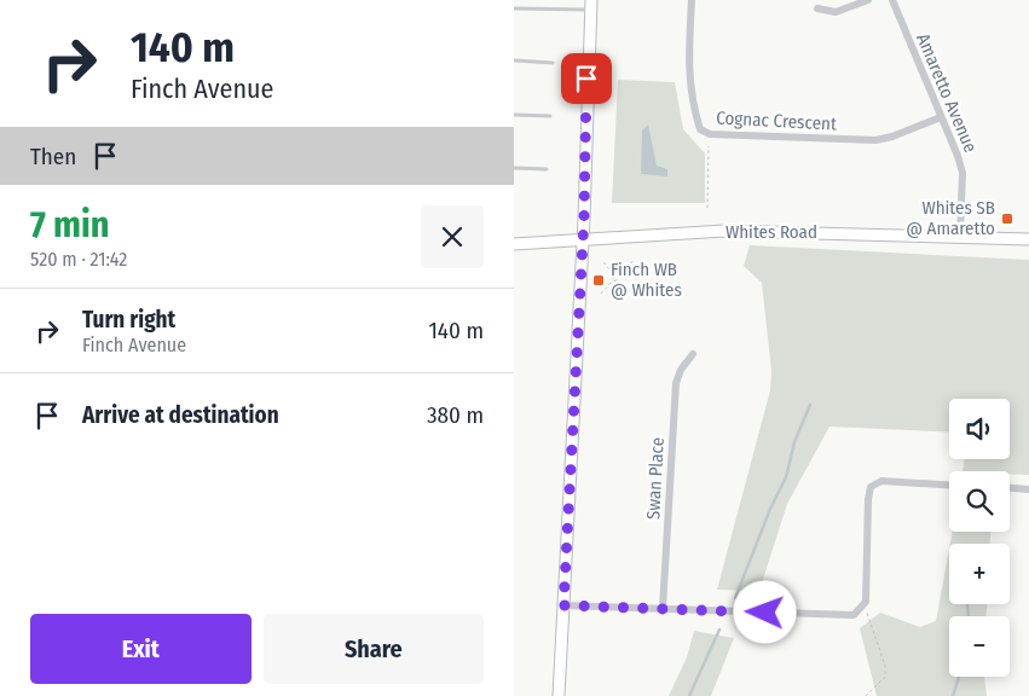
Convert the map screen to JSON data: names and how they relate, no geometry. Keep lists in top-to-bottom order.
{
  "streets": {
    "main road": ["Whites Road"],
    "street": ["Amaretto Avenue", "Cognac Crescent", "Swan Place"]
  },
  "crossings": [
    ["Amaretto Avenue", "Cognac Crescent"],
    ["Amaretto Avenue", "Whites Road"]
  ],
  "places": {
    "transit": ["Whites SB @ Amaretto", "Finch WB @ Whites"]
  },
  "page": {
    "turn": ["140 m", "Finch Avenue"],
    "then": "Then",
    "heading": ["7 min", "520 m · 21:42"],
    "list": [
      {
        "name": "Turn right",
        "note": "Finch Avenue",
        "value": "140 m"
      },
      {
        "name": "Arrive at destination",
        "value": "380 m"
      }
    ],
    "map_buttons": ["+", "−"],
    "buttons": ["Exit", "Share"]
  }
}
